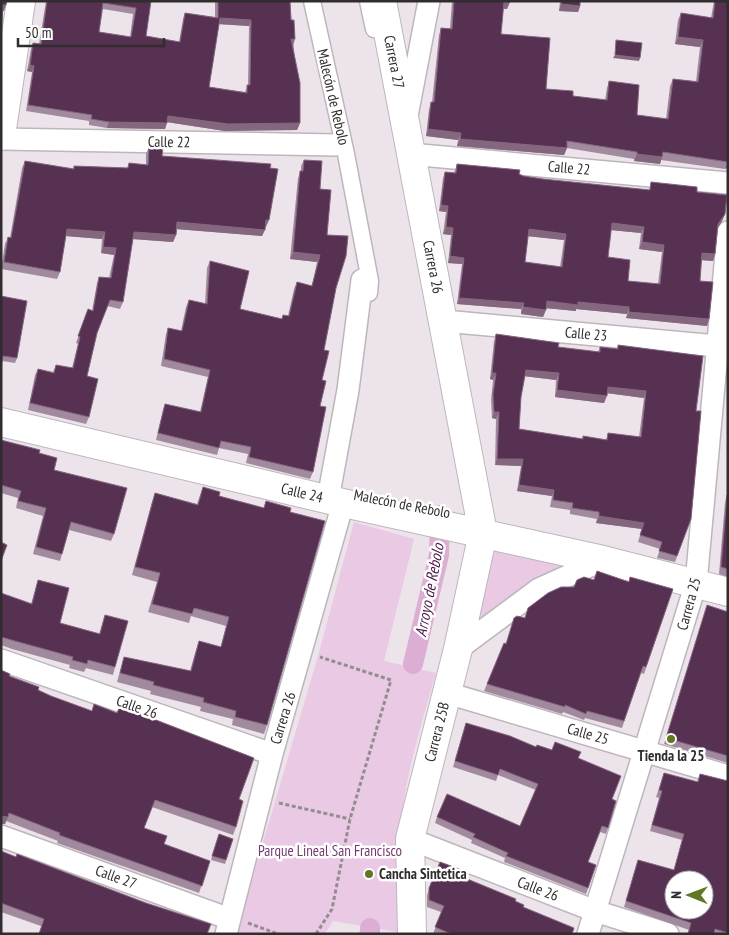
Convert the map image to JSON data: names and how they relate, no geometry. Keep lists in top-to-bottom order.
{
  "streets": {
    "street": [
      "Carrera 27",
      "Malecón de Rebolo",
      "Calle 22",
      "Carrera 26",
      "Calle 23",
      "Calle 24",
      "Carrera 25",
      "Calle 26",
      "Carrera 25B",
      "Calle 25",
      "Calle 27"
    ]
  },
  "crossings": [
    ["Carrera 27", "Carrera 26"],
    ["Calle 22", "Carrera 26"],
    ["Carrera 26", "Calle 23"],
    ["Carrera 26", "Calle 24"],
    ["Carrera 26", "Calle 26"],
    ["Carrera 26", "Carrera 25B"],
    ["Carrera 26", "Calle 27"],
    ["Calle 23", "Carrera 25"],
    ["Calle 24", "Carrera 25"],
    ["Calle 24", "Carrera 25B"],
    ["Carrera 25", "Calle 26"],
    ["Carrera 25", "Calle 25"],
    ["Calle 26", "Carrera 25B"],
    ["Carrera 25B", "Calle 25"]
  ],
  "water": ["Arroyo de Rebolo"],
  "parks": ["Parque Lineal San Francisco"],
  "places": ["Tienda la 25", "Cancha Sintetica"],
  "scale_bar": "50 m",
  "north": "left"
}
